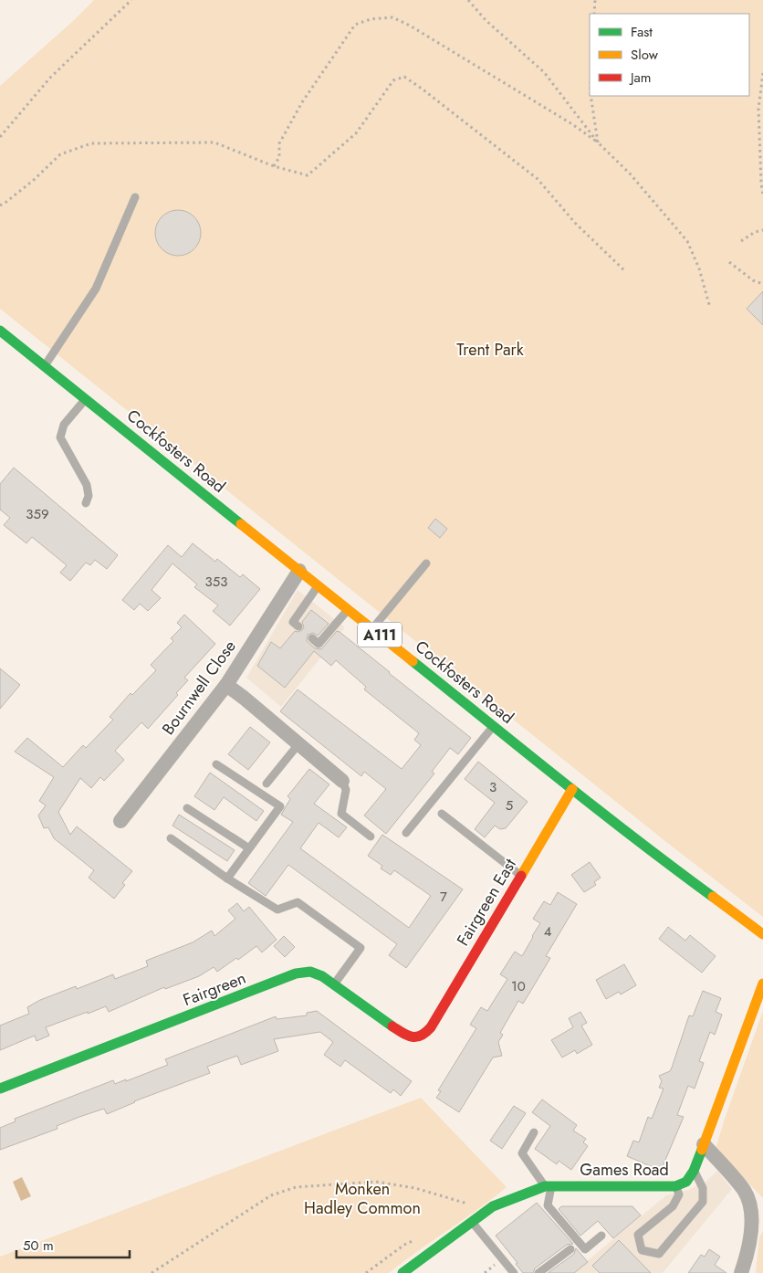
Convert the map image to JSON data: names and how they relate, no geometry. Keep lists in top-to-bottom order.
{
  "streets": {
    "street": [
      "Cockfosters Road",
      "A111",
      "Bournwell Close",
      "Fairgreen East",
      "Fairgreen",
      "Games Road"
    ]
  },
  "crossings": [
    ["Cockfosters Road", "Bournwell Close"],
    ["Cockfosters Road", "Fairgreen East"],
    ["Fairgreen East", "Fairgreen"]
  ],
  "parks": ["Trent Park", "Monken Hadley Common"],
  "house_numbers": [
    "359",
    "353",
    "3",
    "5",
    "7",
    "4",
    "10"
  ],
  "legend": ["Fast", "Slow", "Jam"],
  "scale_bar": "50 m"
}
